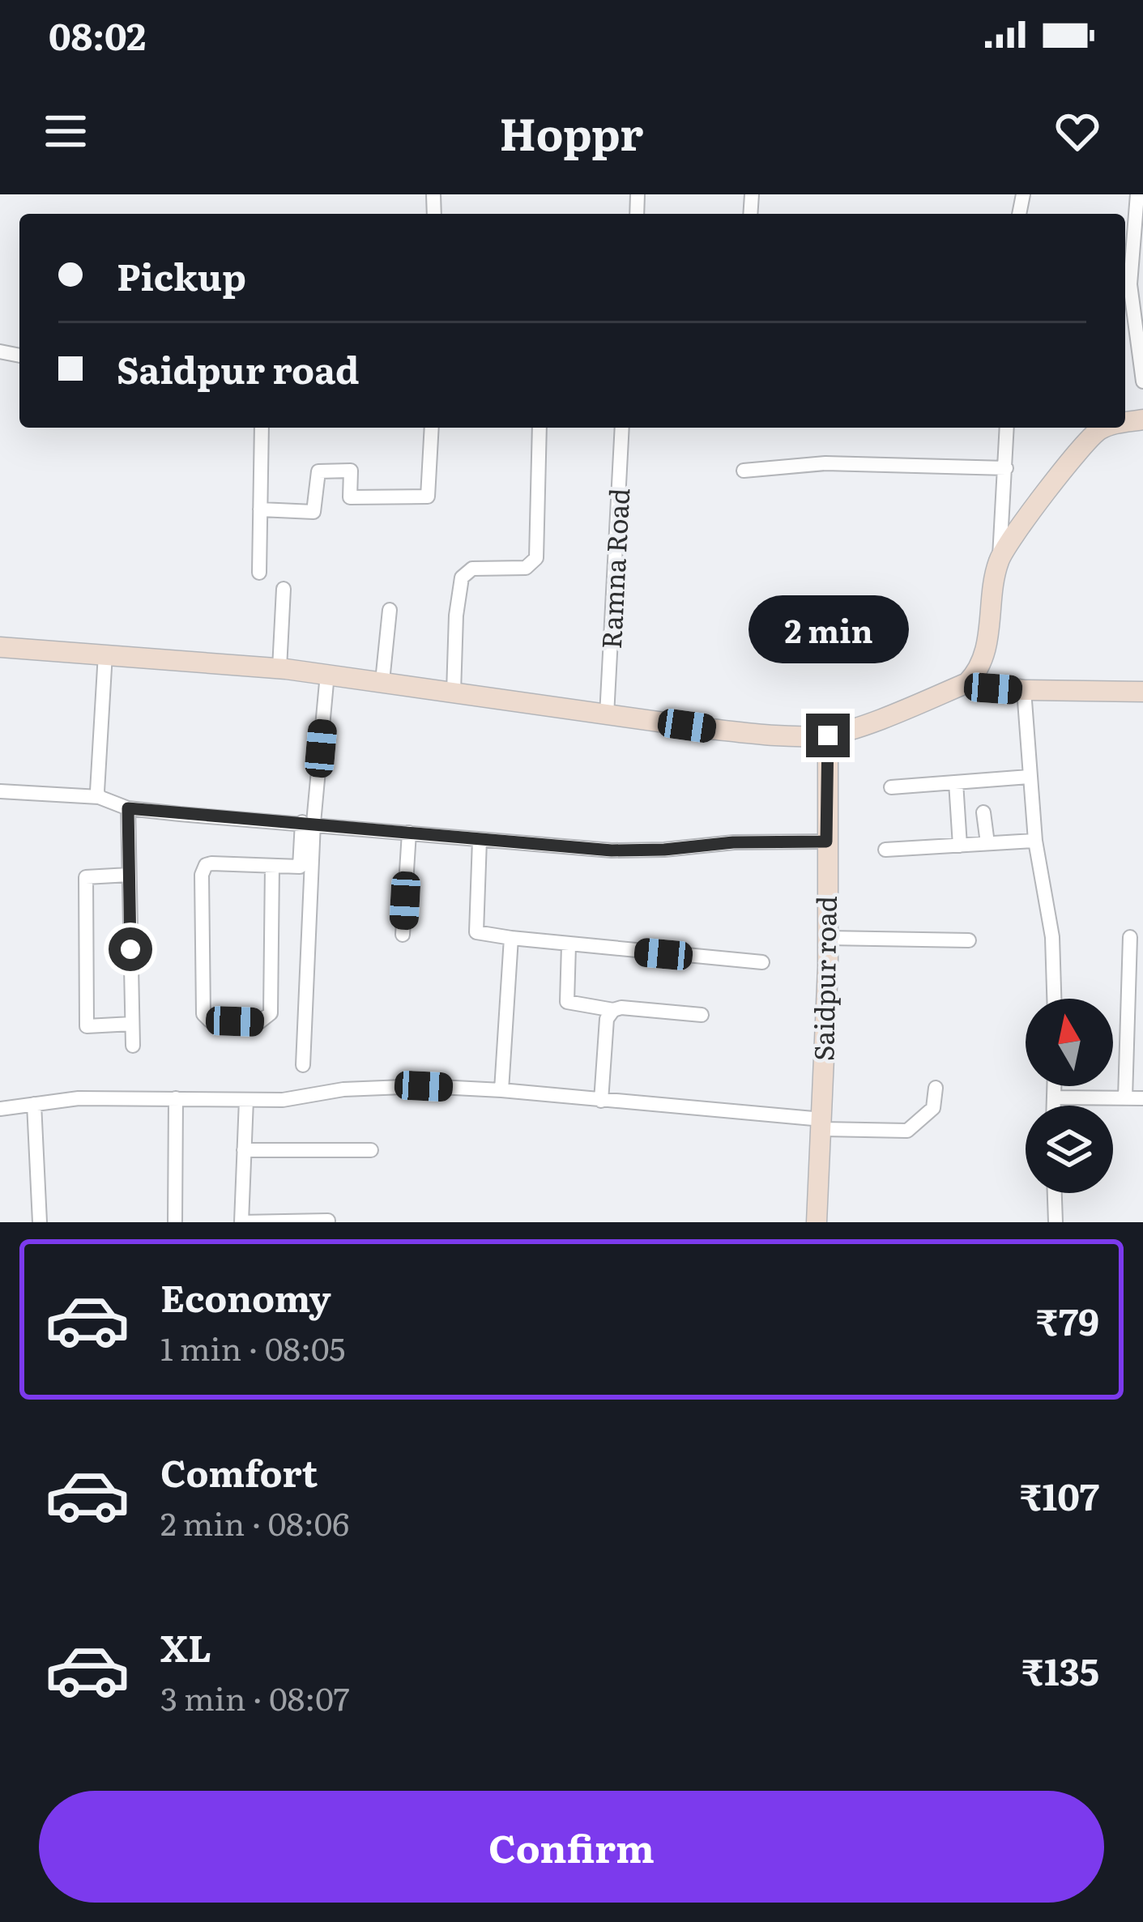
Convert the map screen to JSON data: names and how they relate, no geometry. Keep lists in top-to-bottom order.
{
  "streets": {
    "main road": ["Saidpur road"],
    "street": ["Ramna Road"]
  },
  "north": "top",
  "page": {
    "status": "08:02",
    "header": "Hoppr",
    "banner": ["Pickup", "Saidpur road"],
    "bubble": "2 min",
    "list": [
      {
        "name": "Economy",
        "note": "1 min · 08:05",
        "value": "₹79"
      },
      {
        "name": "Comfort",
        "note": "2 min · 08:06",
        "value": "₹107"
      },
      {
        "name": "XL",
        "note": "3 min · 08:07",
        "value": "₹135"
      }
    ],
    "buttons": "Confirm"
  }
}
